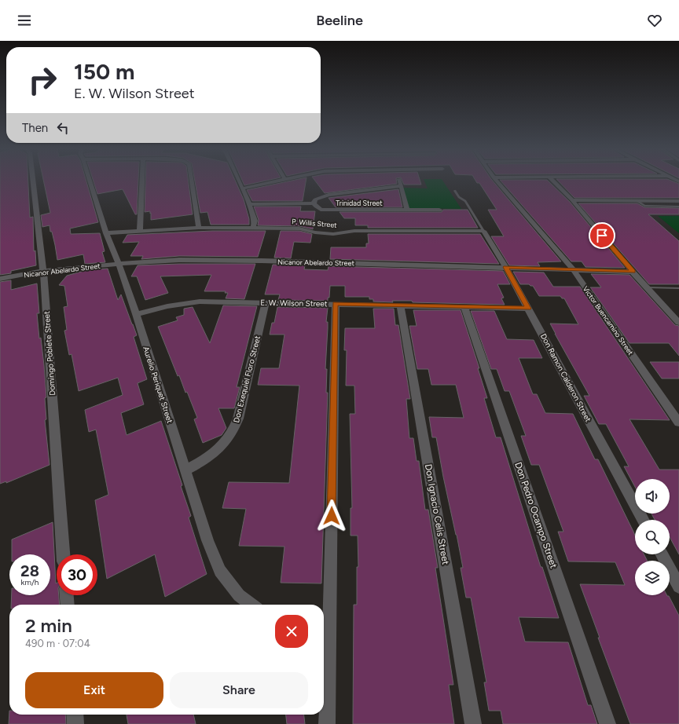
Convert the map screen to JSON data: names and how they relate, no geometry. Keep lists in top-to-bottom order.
{
  "streets": {
    "street": [
      "Trinidad Street",
      "P. Willis Street",
      "Nicanor Abelardo Street",
      "E. W. Wilson Street",
      "Victor Buencamino Street",
      "Domingo Poblete Street",
      "Don Ramon Calderon Street",
      "Don Exequiel Floro Street",
      "Aurelio Periquet Street",
      "Don Ignacio Celis Street",
      "Don Pedro Ocampo Street"
    ]
  },
  "crossings": [
    ["P. Willis Street", "Don Ramon Calderon Street"],
    ["P. Willis Street", "Aurelio Periquet Street"],
    ["Nicanor Abelardo Street", "Victor Buencamino Street"],
    ["Nicanor Abelardo Street", "Domingo Poblete Street"],
    ["Nicanor Abelardo Street", "Don Ramon Calderon Street"],
    ["Nicanor Abelardo Street", "Aurelio Periquet Street"],
    ["E. W. Wilson Street", "Don Ramon Calderon Street"],
    ["E. W. Wilson Street", "Don Exequiel Floro Street"],
    ["E. W. Wilson Street", "Aurelio Periquet Street"],
    ["E. W. Wilson Street", "Don Ignacio Celis Street"],
    ["E. W. Wilson Street", "Don Pedro Ocampo Street"],
    ["Don Exequiel Floro Street", "Aurelio Periquet Street"]
  ],
  "page": {
    "header": "Beeline",
    "turn": ["150 m", "E. W. Wilson Street"],
    "then": "Then",
    "speed": "28 km/h",
    "limit": "30",
    "heading": ["2 min", "490 m · 07:04"],
    "buttons": ["Exit", "Share"]
  }
}
